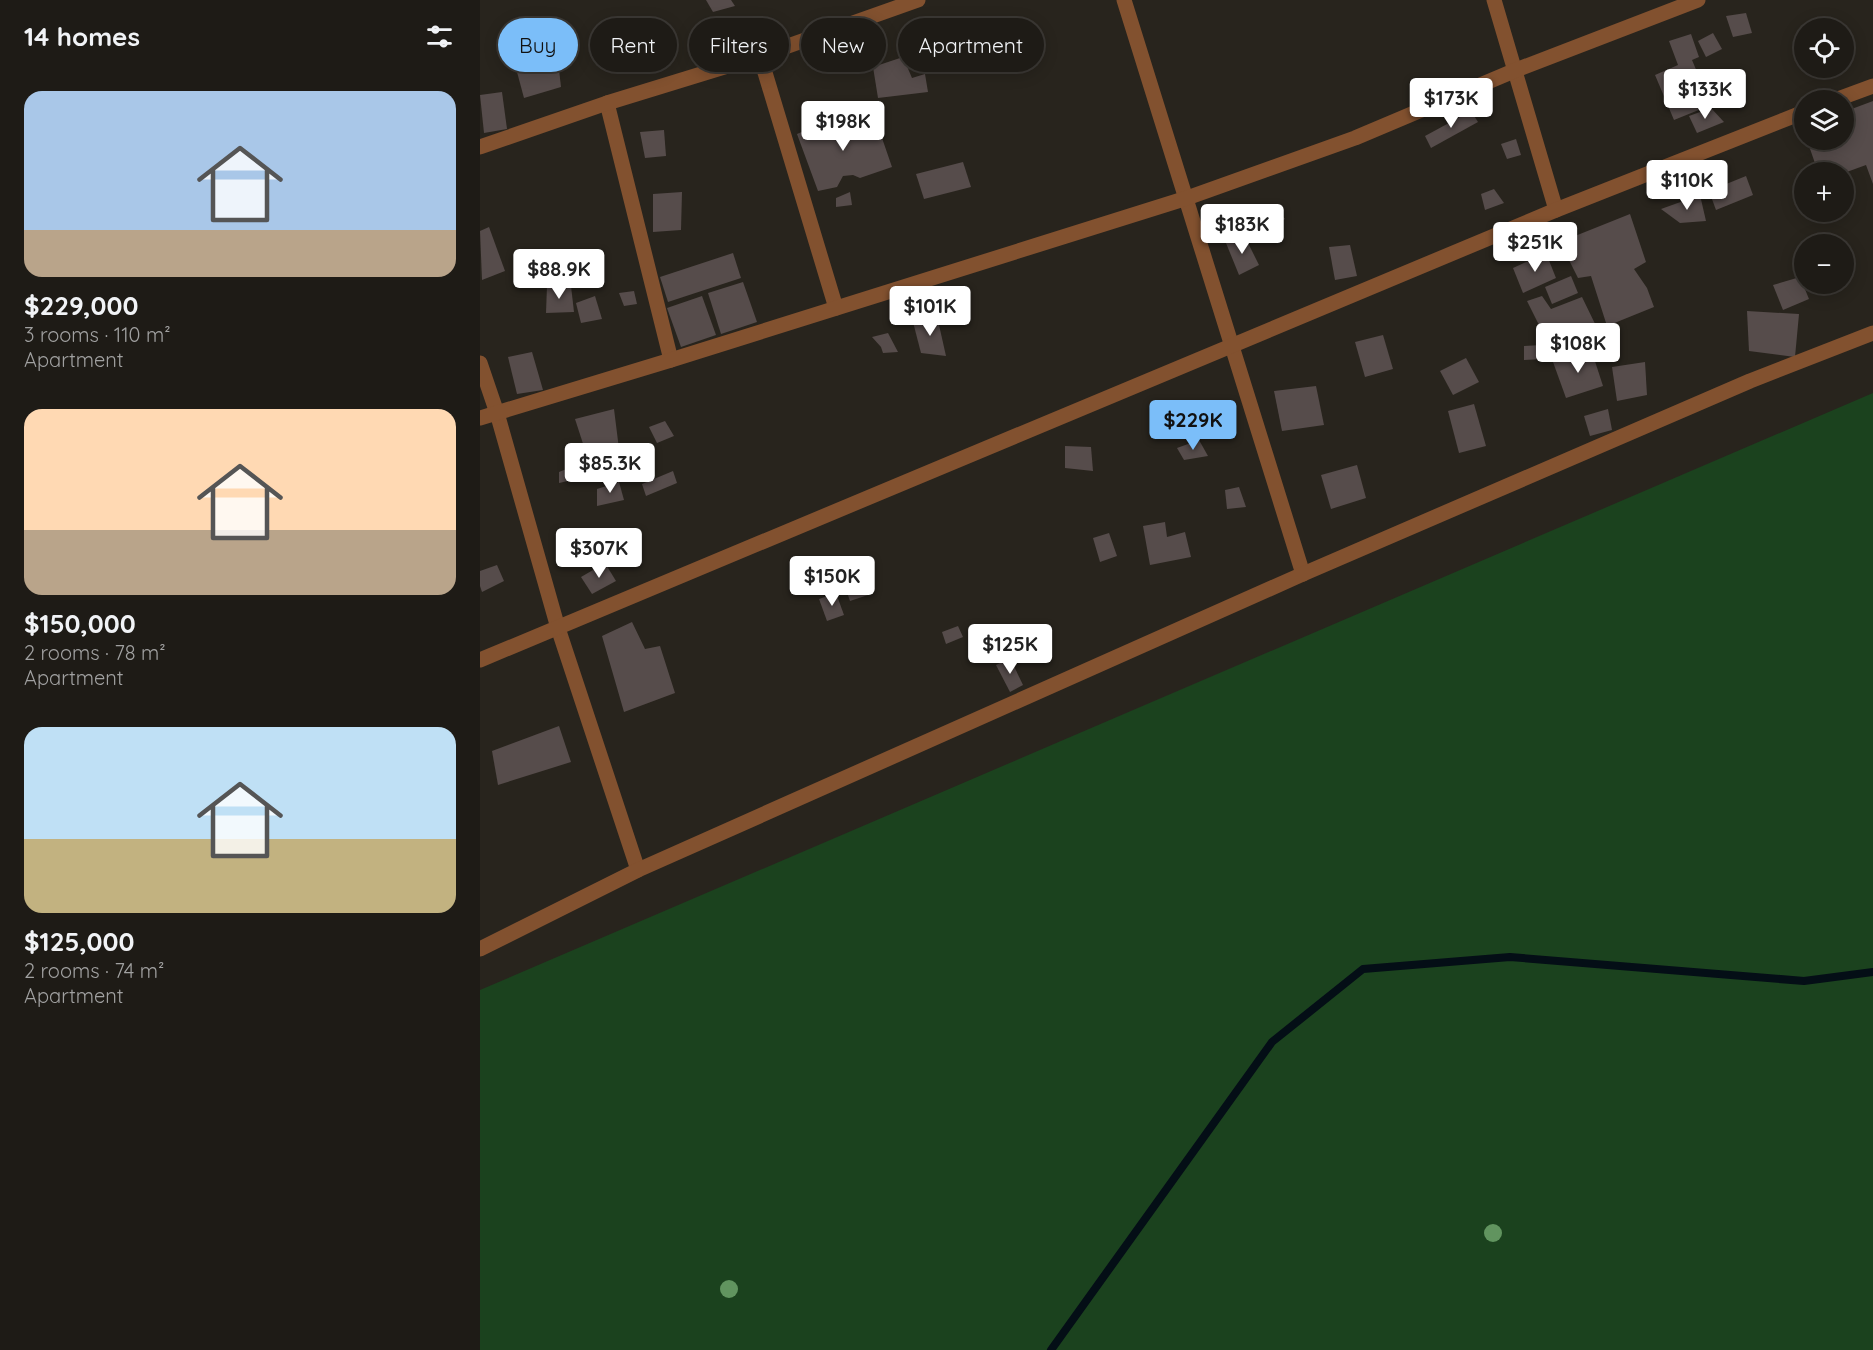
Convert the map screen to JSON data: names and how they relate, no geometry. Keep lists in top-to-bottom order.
{
  "page": {
    "heading": "14 homes",
    "map_buttons": ["+", "−"],
    "chip": [
      "Buy",
      "Rent",
      "Filters",
      "New",
      "Apartment"
    ],
    "price": [
      "$133K",
      "$173K",
      "$198K",
      "$110K",
      "$183K",
      "$251K",
      "$88.9K",
      "$101K",
      "$108K",
      "$229K",
      "$85.3K",
      "$307K",
      "$150K",
      "$125K"
    ],
    "list": [
      {
        "name": "$229,000",
        "note": "3 rooms · 110 m² · Apartment"
      },
      {
        "name": "$150,000",
        "note": "2 rooms · 78 m² · Apartment"
      },
      {
        "name": "$125,000",
        "note": "2 rooms · 74 m² · Apartment"
      }
    ]
  }
}
